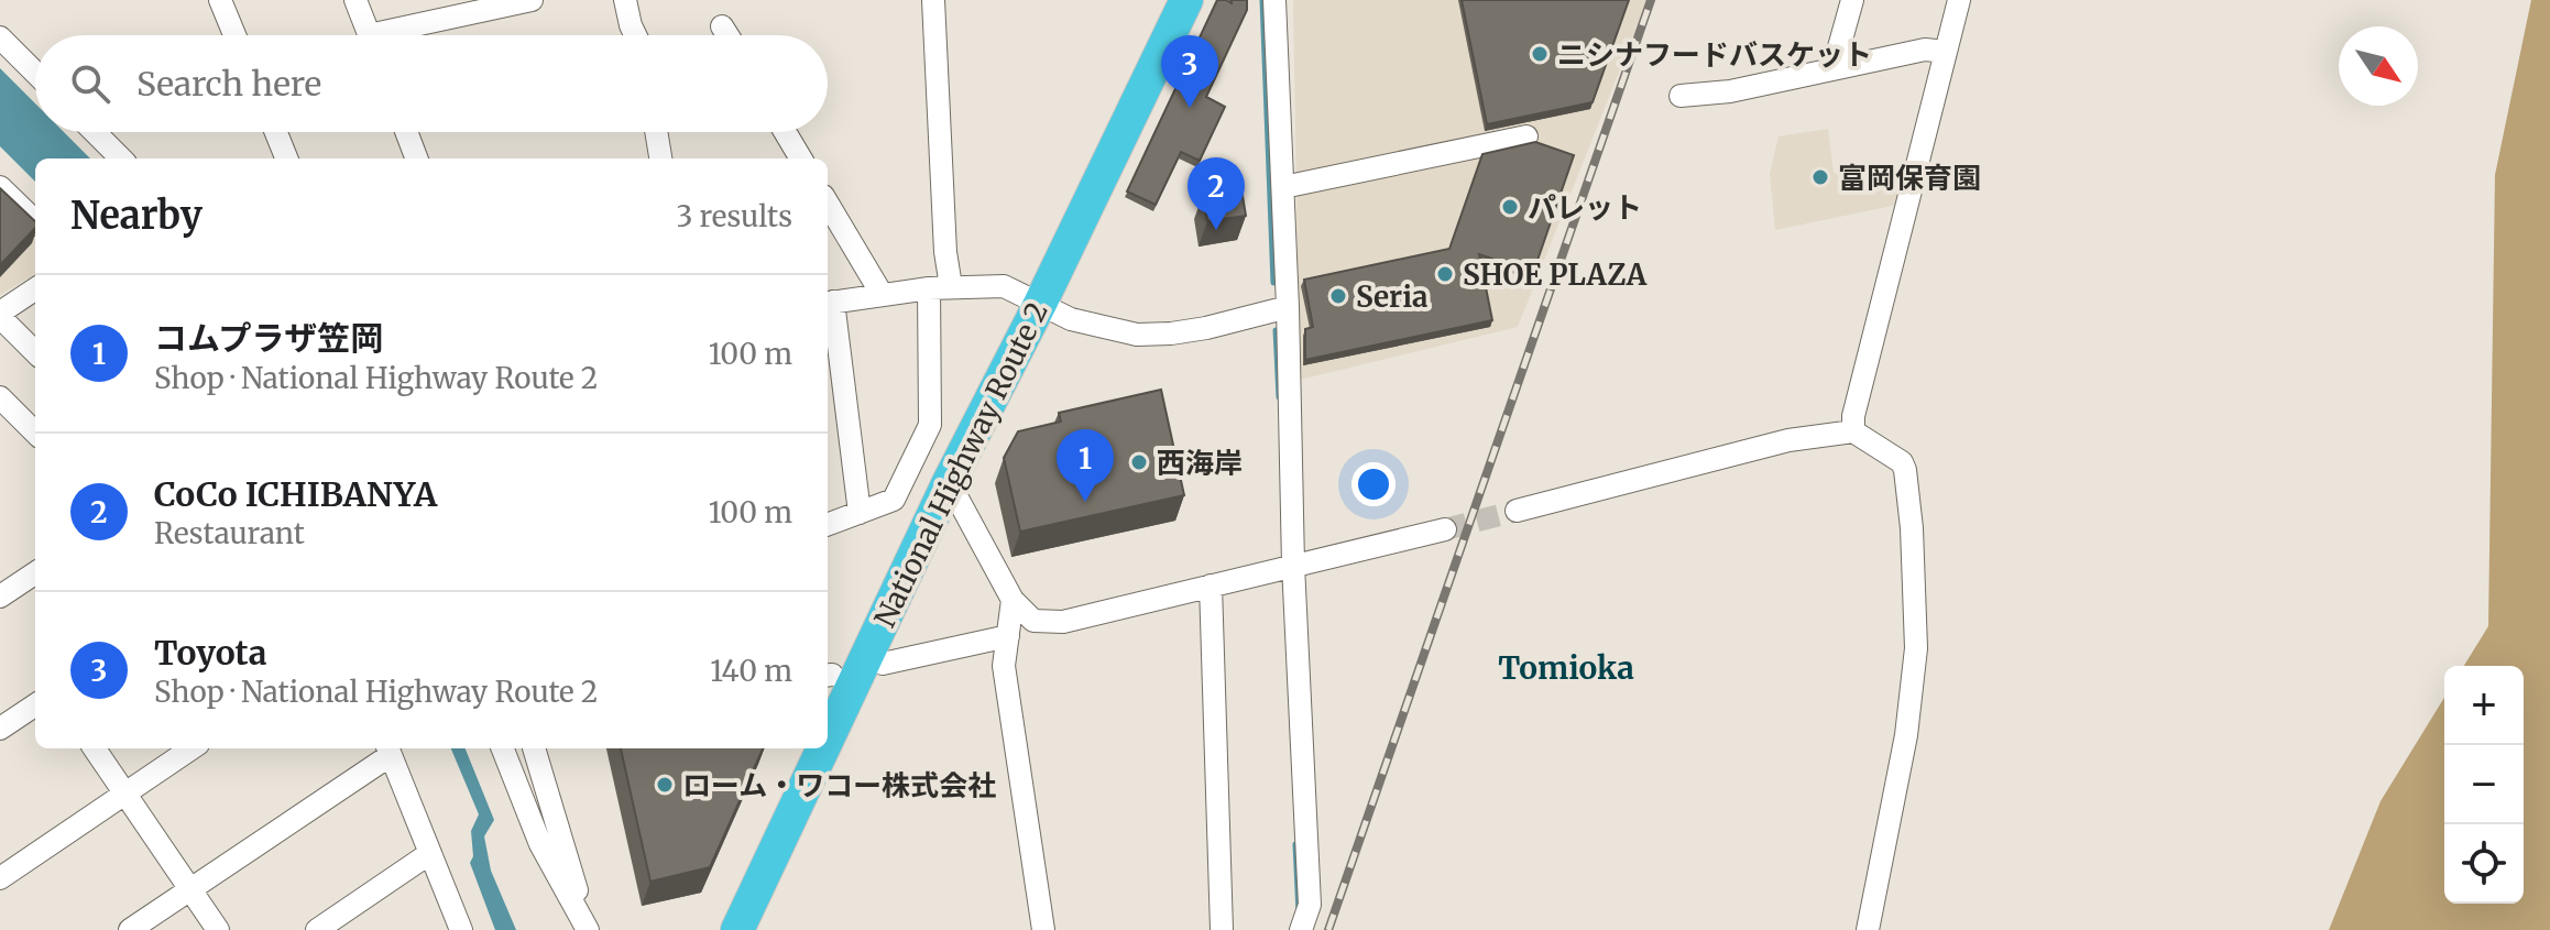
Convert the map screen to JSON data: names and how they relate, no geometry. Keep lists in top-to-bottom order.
{
  "streets": {
    "highway": ["National Highway Route 2"]
  },
  "districts": ["Tomioka"],
  "places": [
    "ニシナフードバスケット",
    "富岡保育園",
    "パレット",
    "SHOE PLAZA",
    "Seria",
    "西海岸",
    "ローム・ワコー株式会社"
  ],
  "north": "bottom right",
  "page": {
    "pins": ["3", "2", "1"],
    "search": "Search here",
    "heading": ["Nearby", "3 results"],
    "list": [
      {
        "mark": "1",
        "name": "コムプラザ笠岡",
        "note": "Shop · National Highway Route 2",
        "value": "100 m"
      },
      {
        "mark": "2",
        "name": "CoCo ICHIBANYA",
        "note": "Restaurant",
        "value": "100 m"
      },
      {
        "mark": "3",
        "name": "Toyota",
        "note": "Shop · National Highway Route 2",
        "value": "140 m"
      }
    ],
    "map_buttons": ["+", "−"]
  }
}
